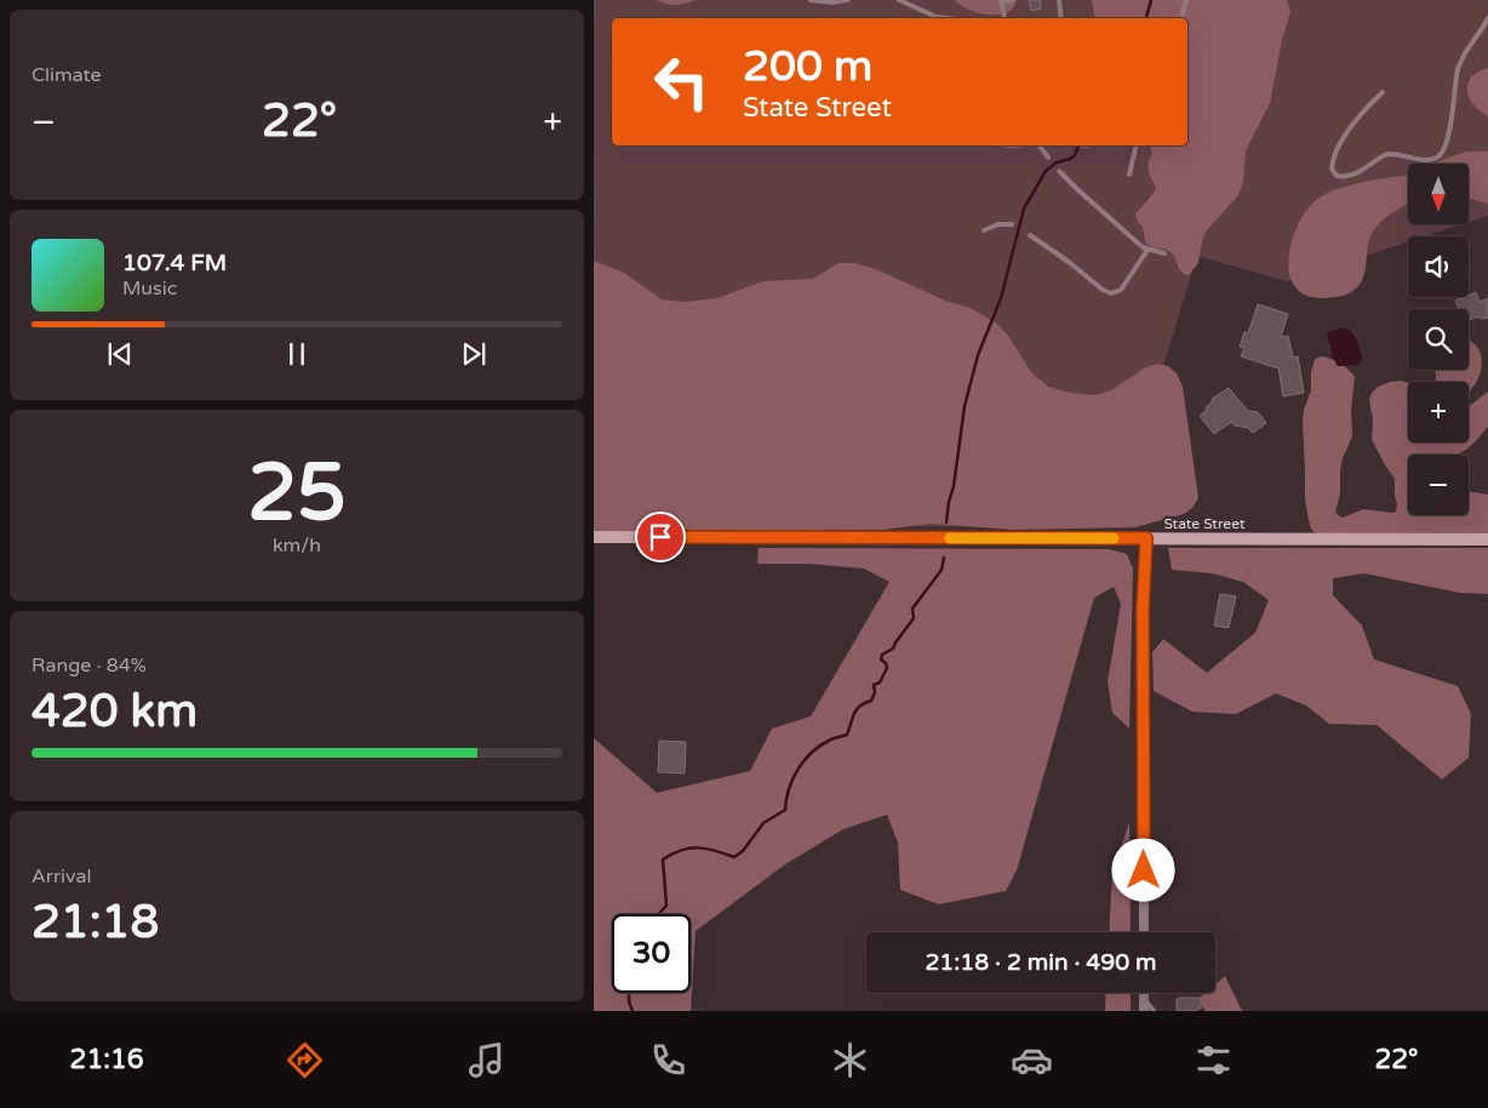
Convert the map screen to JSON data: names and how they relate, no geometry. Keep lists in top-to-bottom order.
{
  "streets": {
    "street": ["State Street"]
  },
  "north": "bottom",
  "page": {
    "tile": [
      "Climate",
      ["25", "km/h"],
      ["Range · 84%", "420 km"],
      ["Arrival", "21:18"]
    ],
    "turn": ["200 m", "State Street"],
    "heat": ["−", "22°", "+"],
    "map_buttons": ["+", "−"],
    "song": ["107.4 FM", "Music"],
    "limit": "30",
    "trip": "21:18 · 2 min · 490 m",
    "tabs": ["21:16", "22°"]
  }
}
